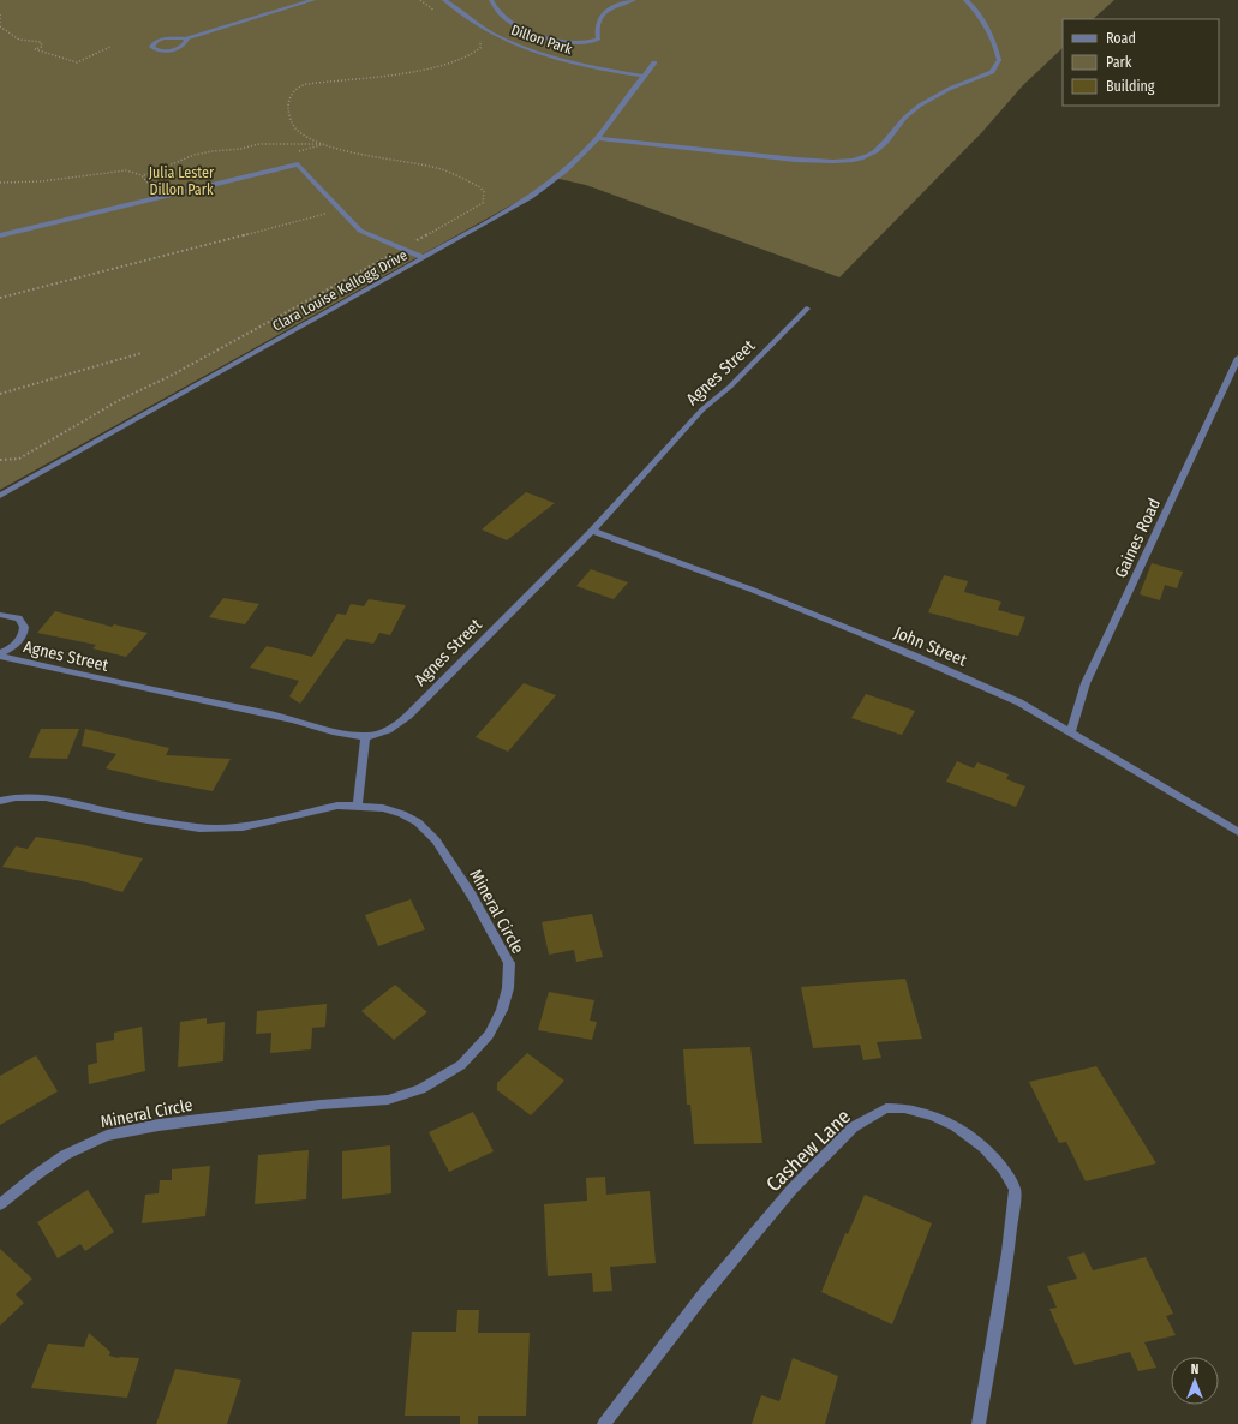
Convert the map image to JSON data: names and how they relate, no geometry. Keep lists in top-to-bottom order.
{
  "streets": {
    "street": [
      "Dillon Park",
      "Clara Louise Kellogg Drive",
      "Agnes Street",
      "Gaines Road",
      "John Street",
      "Mineral Circle",
      "Cashew Lane"
    ]
  },
  "crossings": [
    ["Dillon Park", "Clara Louise Kellogg Drive"],
    ["Agnes Street", "John Street"],
    ["Gaines Road", "John Street"]
  ],
  "parks": ["Julia Lester Dillon Park"],
  "legend": ["Road", "Park", "Building"],
  "north": "top"
}
